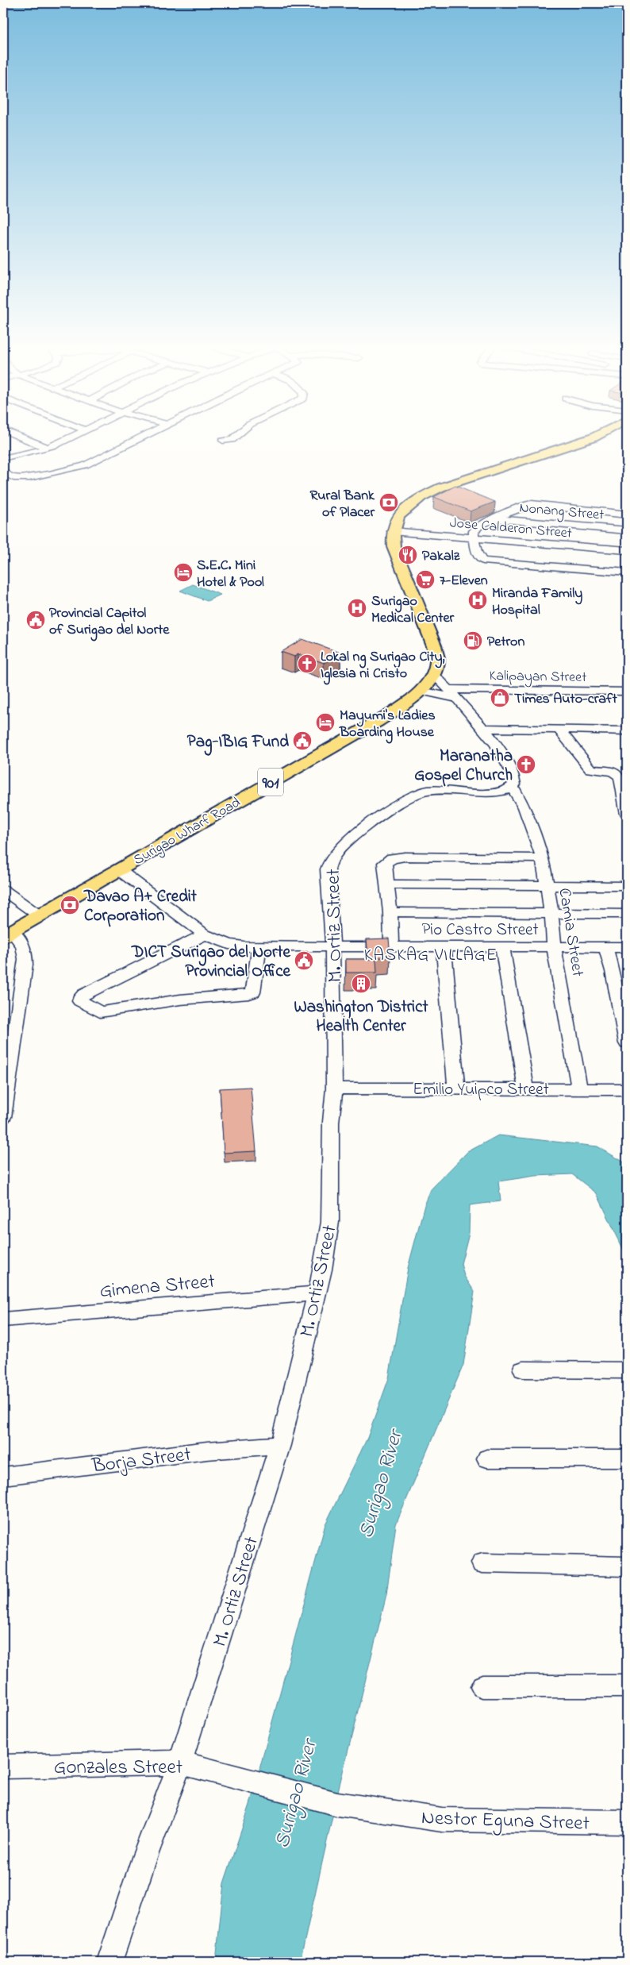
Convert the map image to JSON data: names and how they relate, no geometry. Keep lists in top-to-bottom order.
{
  "streets": {
    "main road": ["901", "Surigao Wharf Road"],
    "street": [
      "Nonang Street",
      "Jose Calderon Street",
      "Kalipayan Street",
      "M. Ortiz Street",
      "Pio Castro Street",
      "Camia Street",
      "Emilio Yuipco Street",
      "Gimena Street",
      "Borja Street",
      "Gonzales Street",
      "Nestor Eguna Street"
    ]
  },
  "crossings": [
    ["Jose Calderon Street", "Surigao Wharf Road"],
    ["Surigao Wharf Road", "Pio Castro Street"],
    ["M. Ortiz Street", "Pio Castro Street"],
    ["M. Ortiz Street", "Camia Street"],
    ["M. Ortiz Street", "Emilio Yuipco Street"],
    ["M. Ortiz Street", "Gimena Street"],
    ["M. Ortiz Street", "Borja Street"],
    ["M. Ortiz Street", "Gonzales Street"],
    ["Pio Castro Street", "Camia Street"],
    ["Camia Street", "Emilio Yuipco Street"],
    ["Gonzales Street", "Nestor Eguna Street"]
  ],
  "districts": ["KASKAG VILLAGE"],
  "water": ["Surigao River"],
  "places": {
    "bank": ["Rural Bank of Placer", "Davao A+ Credit Corporation"],
    "restaurant": ["Pakalz"],
    "hotel": ["S.E.C. Mini Hotel & Pool", "Mayumi's Ladies Boarding House"],
    "supermarket": ["7-Eleven"],
    "hospital": ["Miranda Family Hospital", "Surigao Medical Center"],
    "public building": ["Provincial Capitol of Surigao del Norte", "Pag-IBIG Fund", "DICT Surigao del Norte Provincial Office"],
    "fuel station": ["Petron"],
    "church": ["Lokal ng Surigao City, Iglesia ni Cristo", "Maranatha Gospel Church"],
    "shop": ["Times Auto-craft"],
    "building": ["Washington District Health Center"]
  }
}
